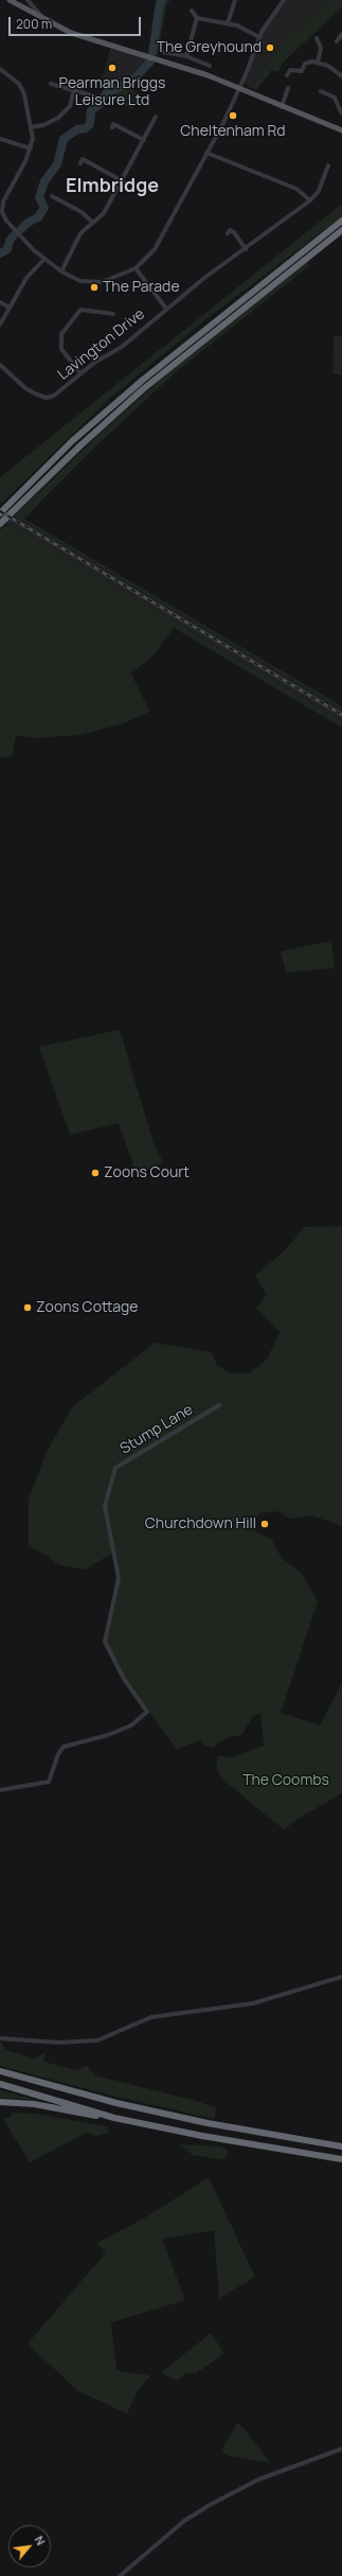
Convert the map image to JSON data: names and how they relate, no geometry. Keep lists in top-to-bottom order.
{
  "streets": {
    "street": ["Lavington Drive", "Stump Lane"]
  },
  "districts": ["Elmbridge"],
  "parks": ["The Coombs"],
  "places": [
    "The Greyhound",
    "Pearman Briggs Leisure Ltd",
    "Cheltenham Rd",
    "The Parade",
    "Zoons Court",
    "Zoons Cottage",
    "Churchdown Hill"
  ],
  "scale_bar": "200 m",
  "north": "top right"
}
